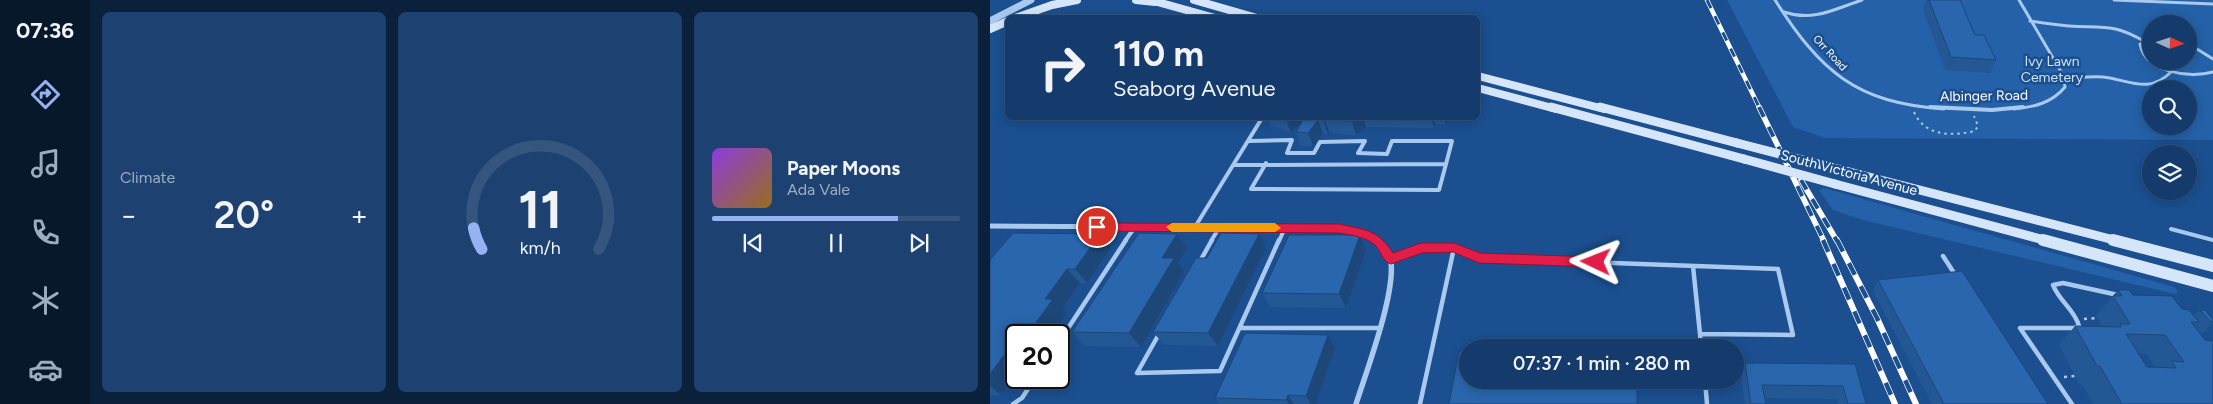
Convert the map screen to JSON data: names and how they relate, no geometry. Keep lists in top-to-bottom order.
{
  "streets": {
    "main road": ["South Victoria Avenue"],
    "lane": ["Orr Road", "Albinger Road"]
  },
  "crossings": [
    ["Orr Road", "Albinger Road"]
  ],
  "parks": ["Ivy Lawn Cemetery"],
  "north": "right",
  "page": {
    "tabs": "07:36",
    "tile": "Climate",
    "turn": ["110 m", "Seaborg Avenue"],
    "song": ["Paper Moons", "Ada Vale"],
    "heat": ["−", "20°", "+"],
    "limit": "20",
    "trip": "07:37 · 1 min · 280 m",
    "gauge": ["11", "km/h"]
  }
}
